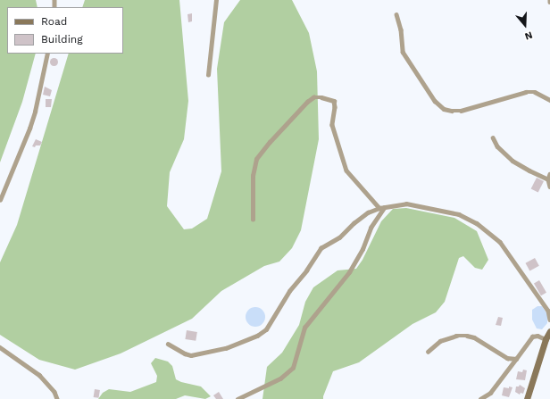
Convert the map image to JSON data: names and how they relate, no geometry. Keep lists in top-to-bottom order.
{
  "legend": ["Road", "Building"],
  "north": "bottom"
}
